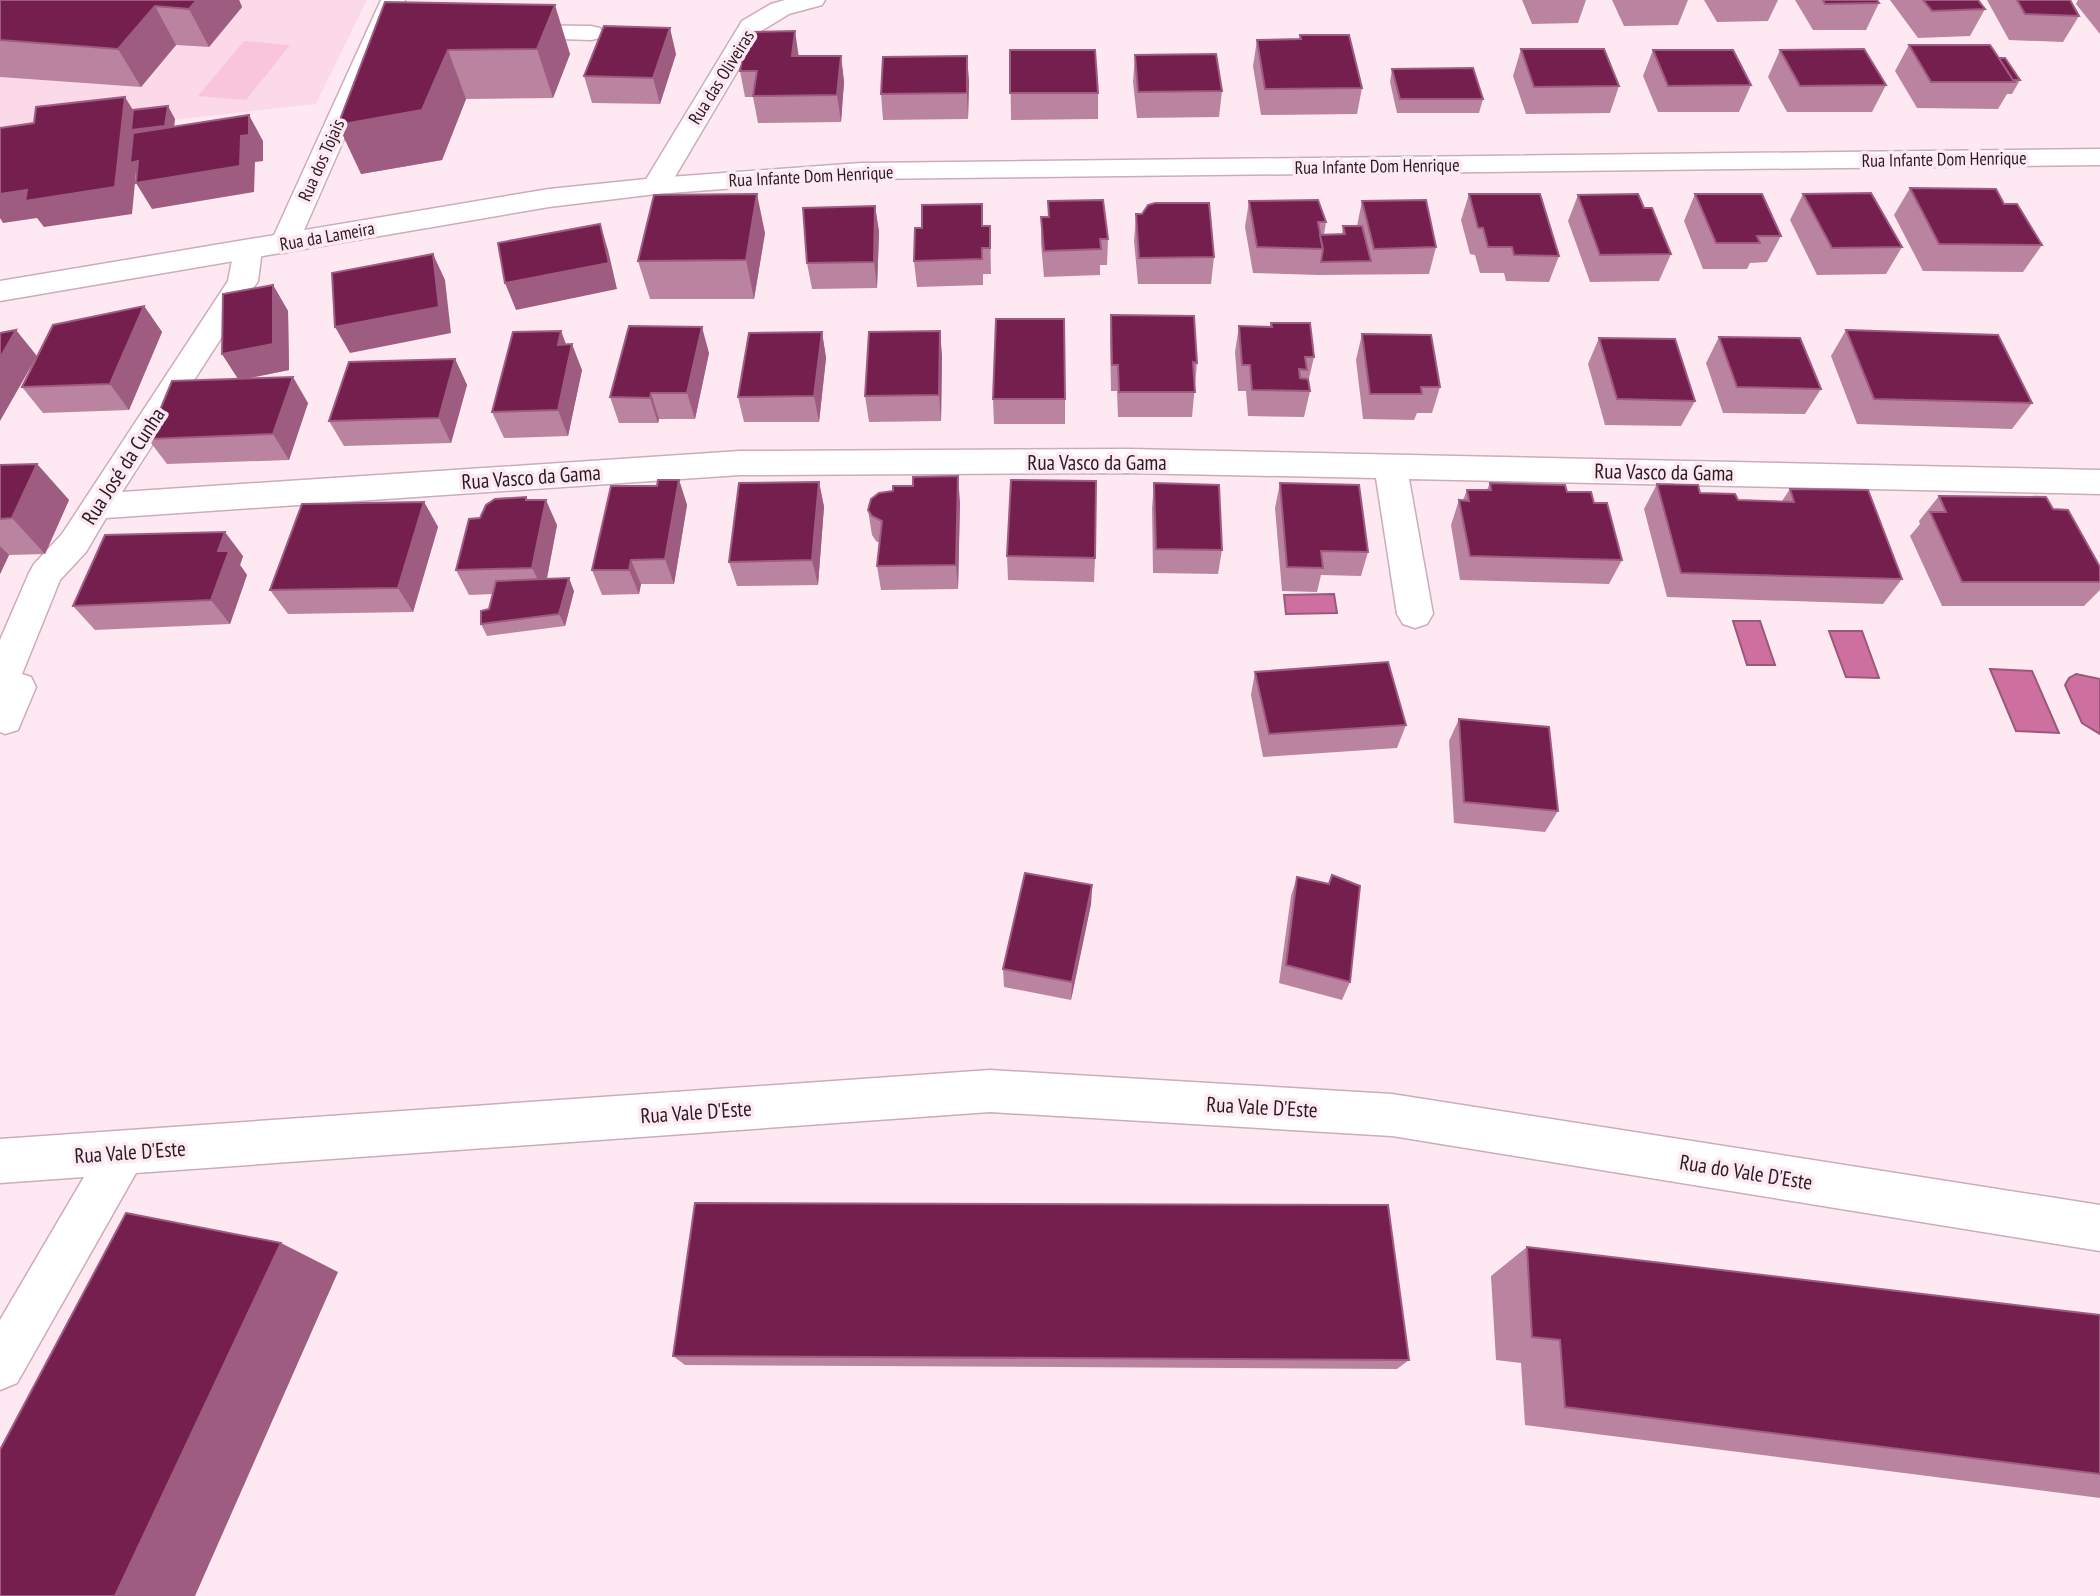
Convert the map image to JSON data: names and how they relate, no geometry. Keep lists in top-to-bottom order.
{
  "streets": {
    "street": [
      "Rua das Oliveiras",
      "Rua Infante Dom Henrique",
      "Rua dos Tojais",
      "Rua da Lameira",
      "Rua Vasco da Gama",
      "Rua José da Cunha",
      "Rua Vale D'Este",
      "Rua do Vale D'Este"
    ]
  },
  "crossings": [
    ["Rua das Oliveiras", "Rua Infante Dom Henrique"],
    ["Rua das Oliveiras", "Rua da Lameira"],
    ["Rua Infante Dom Henrique", "Rua da Lameira"],
    ["Rua dos Tojais", "Rua da Lameira"],
    ["Rua da Lameira", "Rua José da Cunha"],
    ["Rua Vasco da Gama", "Rua José da Cunha"],
    ["Rua Vale D'Este", "Rua do Vale D'Este"]
  ]
}
